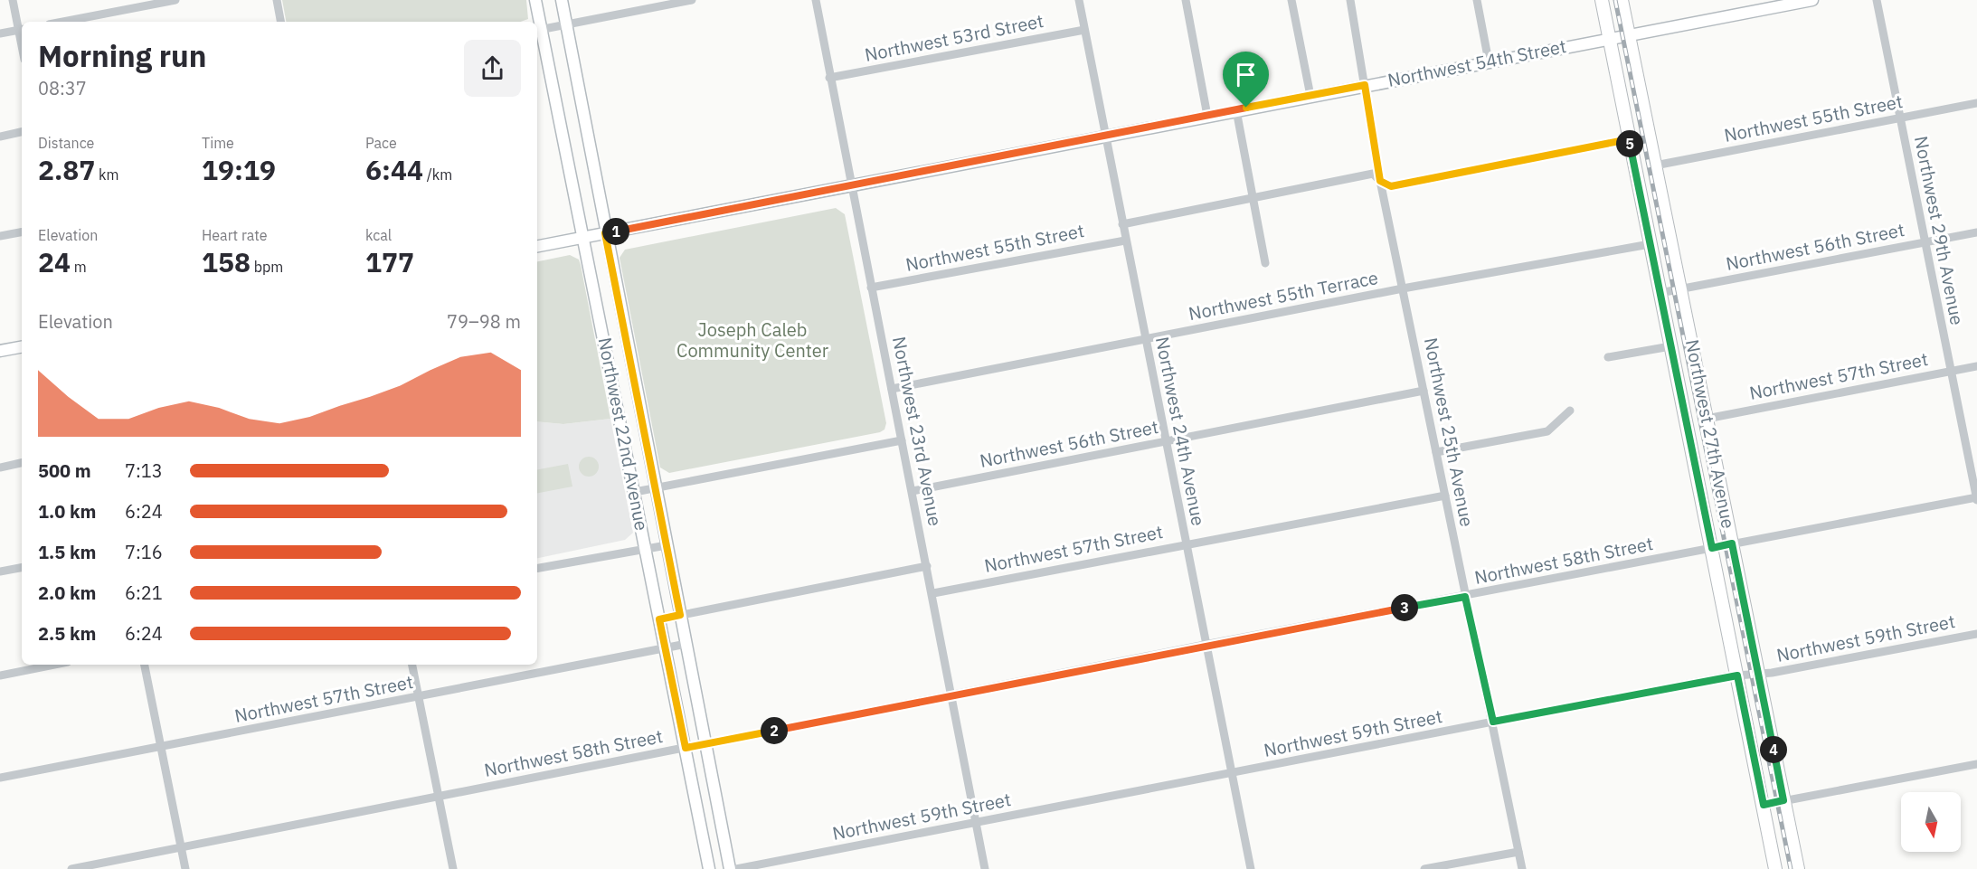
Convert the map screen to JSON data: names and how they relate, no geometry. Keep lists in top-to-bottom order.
{
  "streets": {
    "main road": ["Northwest 54th Street", "Northwest 22nd Avenue", "Northwest 27th Avenue"],
    "street": [
      "Northwest 53rd Street",
      "Northwest 55th Street",
      "Northwest 29th Avenue",
      "Northwest 56th Street",
      "Northwest 55th Terrace",
      "Northwest 57th Street",
      "Northwest 23rd Avenue",
      "Northwest 24th Avenue",
      "Northwest 25th Avenue",
      "Northwest 58th Street",
      "Northwest 59th Street"
    ]
  },
  "crossings": [
    ["Northwest 53rd Street", "Northwest 23rd Avenue"],
    ["Northwest 53rd Street", "Northwest 24th Avenue"],
    ["Northwest 54th Street", "Northwest 23rd Avenue"],
    ["Northwest 54th Street", "Northwest 24th Avenue"],
    ["Northwest 54th Street", "Northwest 25th Avenue"],
    ["Northwest 54th Street", "Northwest 22nd Avenue"],
    ["Northwest 54th Street", "Northwest 27th Avenue"],
    ["Northwest 55th Street", "Northwest 29th Avenue"],
    ["Northwest 55th Street", "Northwest 23rd Avenue"],
    ["Northwest 55th Street", "Northwest 24th Avenue"],
    ["Northwest 55th Street", "Northwest 27th Avenue"],
    ["Northwest 29th Avenue", "Northwest 56th Street"],
    ["Northwest 29th Avenue", "Northwest 57th Street"],
    ["Northwest 29th Avenue", "Northwest 58th Street"],
    ["Northwest 56th Street", "Northwest 23rd Avenue"],
    ["Northwest 56th Street", "Northwest 24th Avenue"],
    ["Northwest 56th Street", "Northwest 25th Avenue"],
    ["Northwest 56th Street", "Northwest 27th Avenue"],
    ["Northwest 55th Terrace", "Northwest 23rd Avenue"],
    ["Northwest 55th Terrace", "Northwest 24th Avenue"],
    ["Northwest 55th Terrace", "Northwest 25th Avenue"],
    ["Northwest 55th Terrace", "Northwest 27th Avenue"],
    ["Northwest 57th Street", "Northwest 23rd Avenue"],
    ["Northwest 57th Street", "Northwest 24th Avenue"],
    ["Northwest 57th Street", "Northwest 25th Avenue"],
    ["Northwest 57th Street", "Northwest 22nd Avenue"],
    ["Northwest 57th Street", "Northwest 27th Avenue"],
    ["Northwest 23rd Avenue", "Northwest 58th Street"],
    ["Northwest 23rd Avenue", "Northwest 59th Street"],
    ["Northwest 24th Avenue", "Northwest 58th Street"],
    ["Northwest 24th Avenue", "Northwest 59th Street"],
    ["Northwest 25th Avenue", "Northwest 58th Street"],
    ["Northwest 25th Avenue", "Northwest 59th Street"],
    ["Northwest 22nd Avenue", "Northwest 58th Street"],
    ["Northwest 27th Avenue", "Northwest 58th Street"],
    ["Northwest 27th Avenue", "Northwest 59th Street"]
  ],
  "parks": ["Joseph Caleb Community Center"],
  "north": "bottom",
  "page": {
    "heading": ["Morning run", "08:37"],
    "stats": [
      ["Distance", "2.87 km"],
      ["Time", "19:19"],
      ["Pace", "6:44 /km"],
      ["Elevation", "24 m"],
      ["Heart rate", "158 bpm"],
      ["kcal", "177"]
    ],
    "pins": [
      "5",
      "1",
      "3",
      "2",
      "4"
    ],
    "chart": ["Elevation", "79–98 m"],
    "list": [
      {
        "name": "500 m",
        "note": "7:13"
      },
      {
        "name": "1.0 km",
        "note": "6:24"
      },
      {
        "name": "1.5 km",
        "note": "7:16"
      },
      {
        "name": "2.0 km",
        "note": "6:21"
      },
      {
        "name": "2.5 km",
        "note": "6:24"
      }
    ]
  }
}
